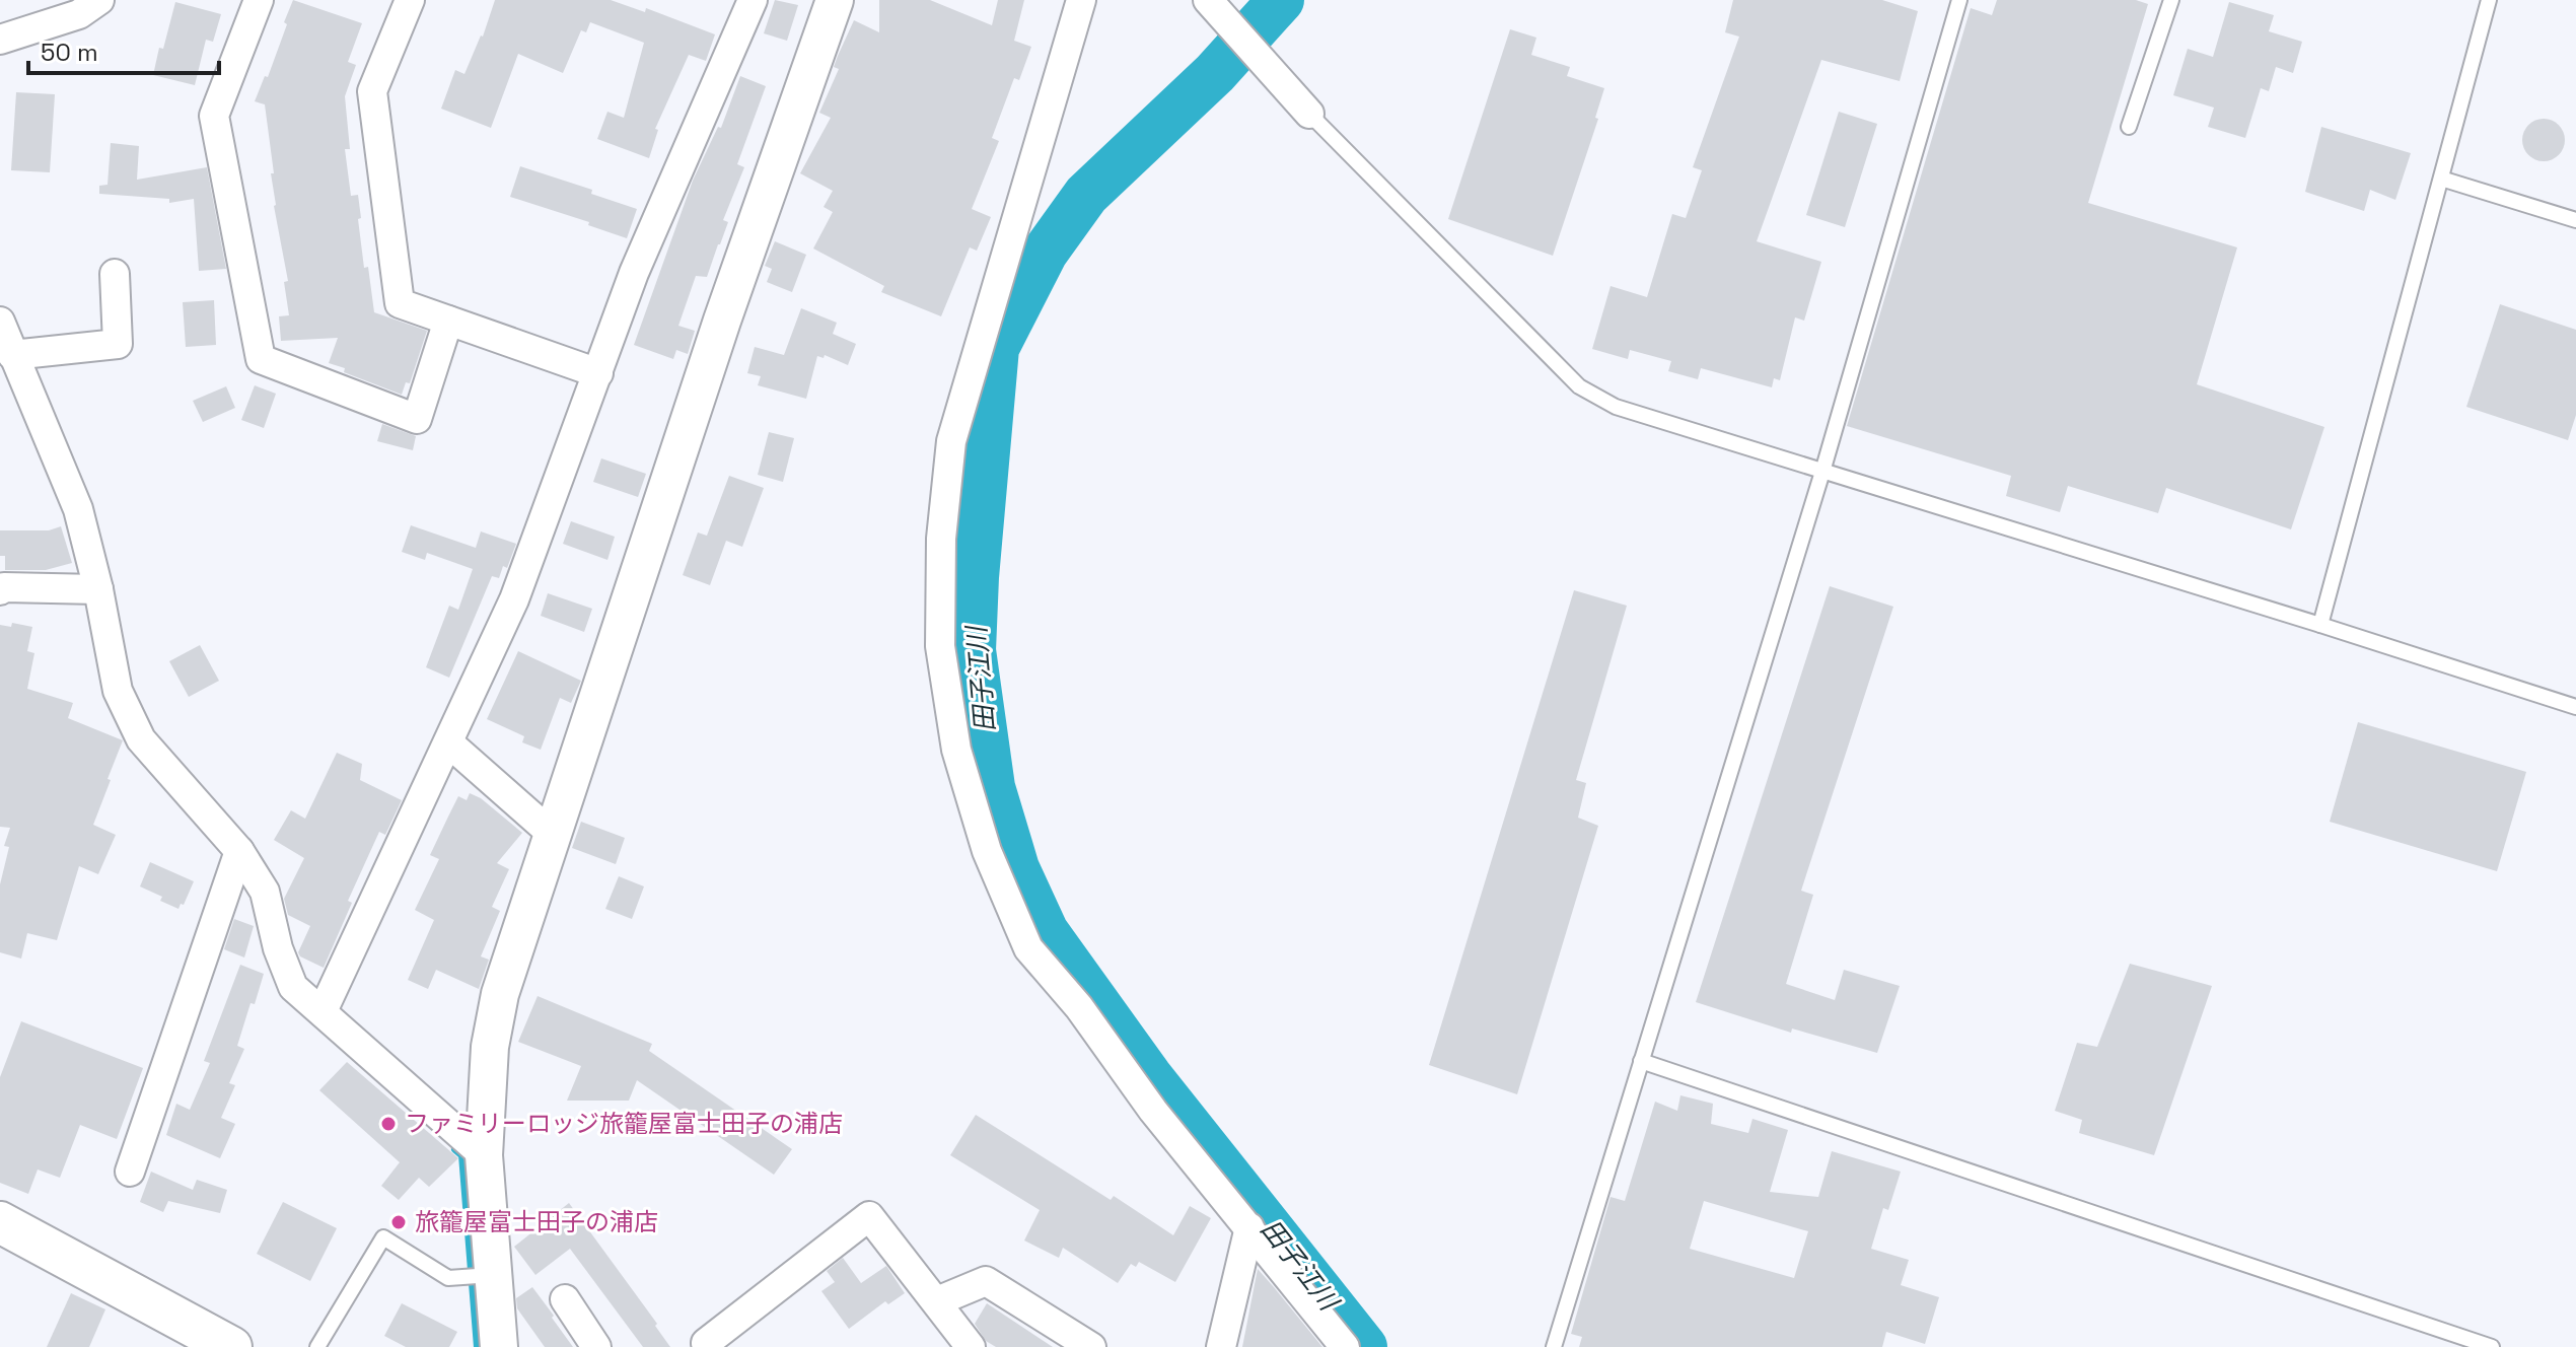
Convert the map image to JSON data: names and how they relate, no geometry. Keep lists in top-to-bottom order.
{
  "water": ["田子江川"],
  "places": ["ファミリーロッジ旅籠屋富士田子の浦店", "旅籠屋富士田子の浦店"],
  "scale_bar": "50 m"
}
